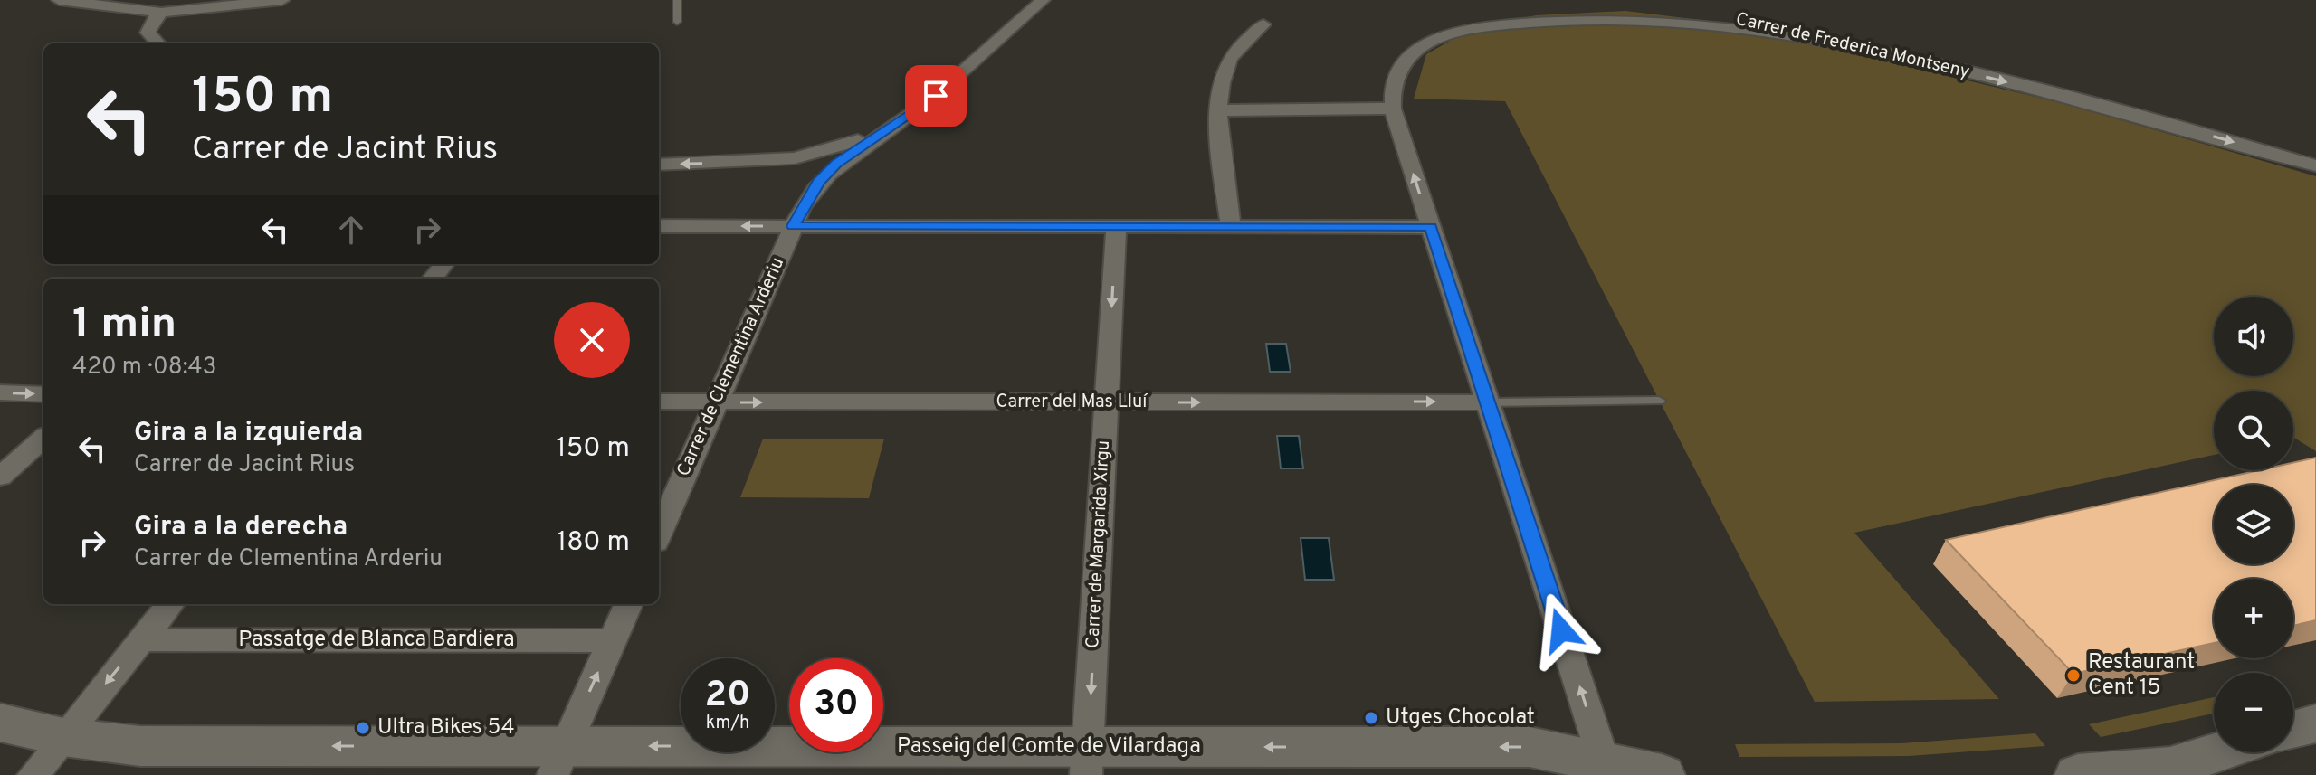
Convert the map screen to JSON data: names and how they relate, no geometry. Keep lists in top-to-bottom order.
{
  "streets": {
    "street": [
      "Carrer de Frederica Montseny",
      "Carrer de Clementina Arderiu",
      "Carrer del Mas Lluí",
      "Carrer de Margarida Xirgu",
      "Passatge de Blanca Bardiera",
      "Passeig del Comte de Vilardaga"
    ]
  },
  "crossings": [
    ["Carrer de Frederica Montseny", "Carrer del Mas Lluí"],
    ["Carrer de Frederica Montseny", "Passeig del Comte de Vilardaga"],
    ["Carrer de Clementina Arderiu", "Carrer del Mas Lluí"],
    ["Carrer del Mas Lluí", "Carrer de Margarida Xirgu"],
    ["Carrer de Margarida Xirgu", "Passeig del Comte de Vilardaga"]
  ],
  "one_way": ["Carrer de Margarida Xirgu", "Passeig del Comte de Vilardaga"],
  "places": ["Restaurant Cent 15", "Utges Chocolat", "Ultra Bikes 54"],
  "page": {
    "turn": ["150 m", "Carrer de Jacint Rius"],
    "heading": ["1 min", "420 m · 08:43"],
    "map_buttons": ["+", "−"],
    "list": [
      {
        "name": "Gira a la izquierda",
        "note": "Carrer de Jacint Rius",
        "value": "150 m"
      },
      {
        "name": "Gira a la derecha",
        "note": "Carrer de Clementina Arderiu",
        "value": "180 m"
      }
    ],
    "speed": "20 km/h",
    "limit": "30"
  }
}
